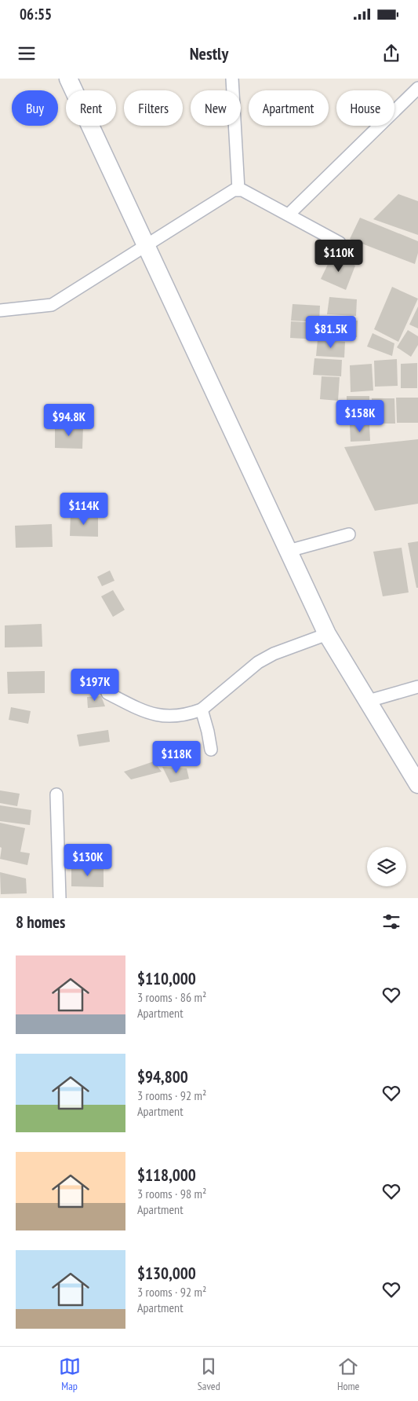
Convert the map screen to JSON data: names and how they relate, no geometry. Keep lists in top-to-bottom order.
{
  "page": {
    "status": "06:55",
    "header": "Nestly",
    "chip": [
      "Buy",
      "Rent",
      "Filters",
      "New",
      "Apartment",
      "House"
    ],
    "price": [
      "$110K",
      "$81.5K",
      "$158K",
      "$94.8K",
      "$114K",
      "$197K",
      "$118K",
      "$130K"
    ],
    "heading": "8 homes",
    "list": [
      {
        "name": "$110,000",
        "note": "3 rooms · 86 m² · Apartment"
      },
      {
        "name": "$94,800",
        "note": "3 rooms · 92 m² · Apartment"
      },
      {
        "name": "$118,000",
        "note": "3 rooms · 98 m² · Apartment"
      },
      {
        "name": "$130,000",
        "note": "3 rooms · 92 m² · Apartment"
      }
    ],
    "tabs": ["Map", "Saved", "Home"]
  }
}
